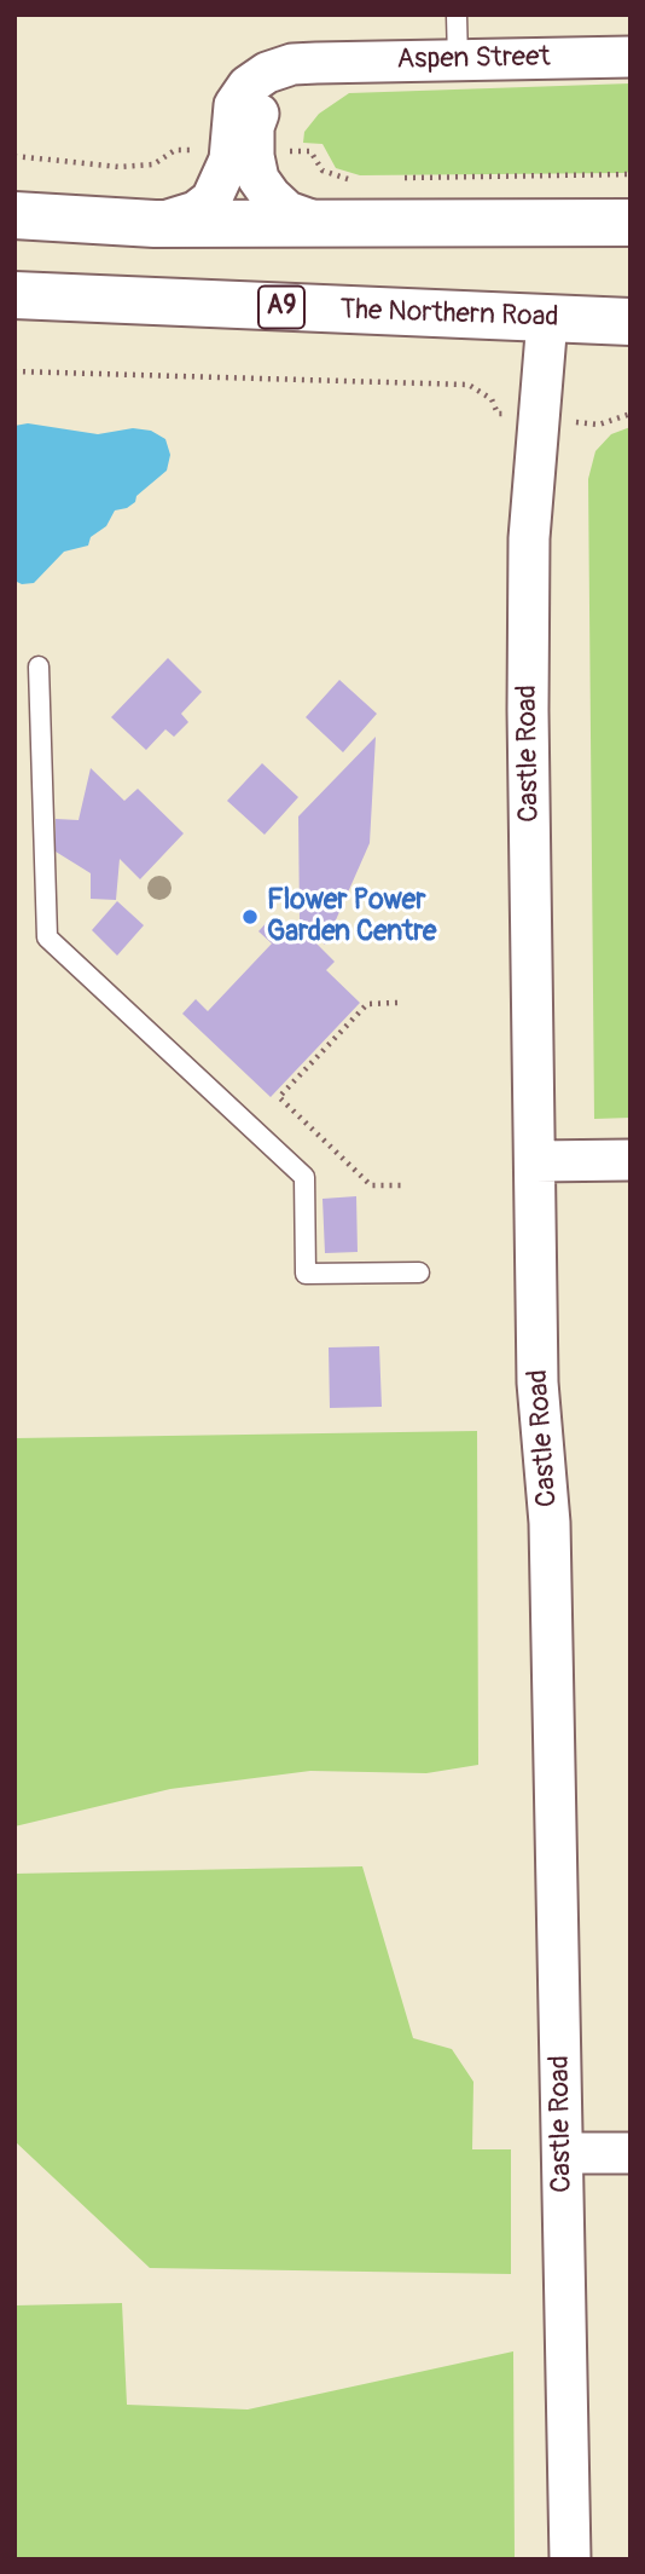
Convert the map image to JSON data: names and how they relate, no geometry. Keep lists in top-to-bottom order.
{
  "streets": {
    "highway": ["A9", "The Northern Road"],
    "street": ["Aspen Street", "Castle Road"]
  },
  "crossings": [
    ["The Northern Road", "Castle Road"]
  ],
  "places": ["Flower Power Garden Centre"]
}
